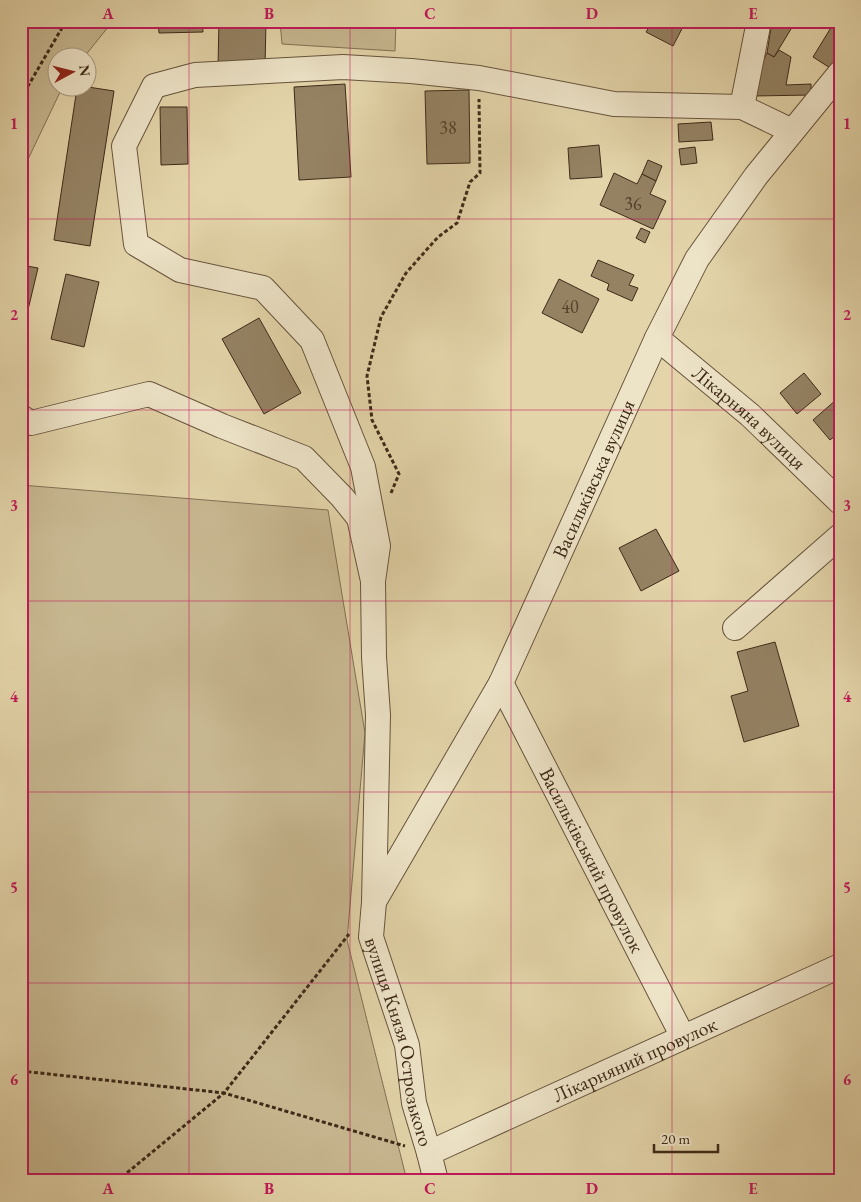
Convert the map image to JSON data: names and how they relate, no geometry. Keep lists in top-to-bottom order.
{
  "streets": {
    "street": [
      "Лікарняна вулиця",
      "Васильківська вулиця",
      "Васильківський провулок",
      "вулиця Князя Острозького",
      "Лікарняний провулок"
    ]
  },
  "crossings": [
    ["Лікарняна вулиця", "Васильківська вулиця"],
    ["Васильківська вулиця", "Васильківський провулок"],
    ["Васильківська вулиця", "вулиця Князя Острозького"],
    ["Васильківський провулок", "Лікарняний провулок"],
    ["вулиця Князя Острозького", "Лікарняний провулок"]
  ],
  "house_numbers": ["38", "36", "40"],
  "scale_bar": "20 m",
  "north": "right",
  "grid": {
    "columns": [
      "A",
      "B",
      "C",
      "D",
      "E"
    ],
    "rows": [
      "1",
      "2",
      "3",
      "4",
      "5",
      "6"
    ]
  }
}
